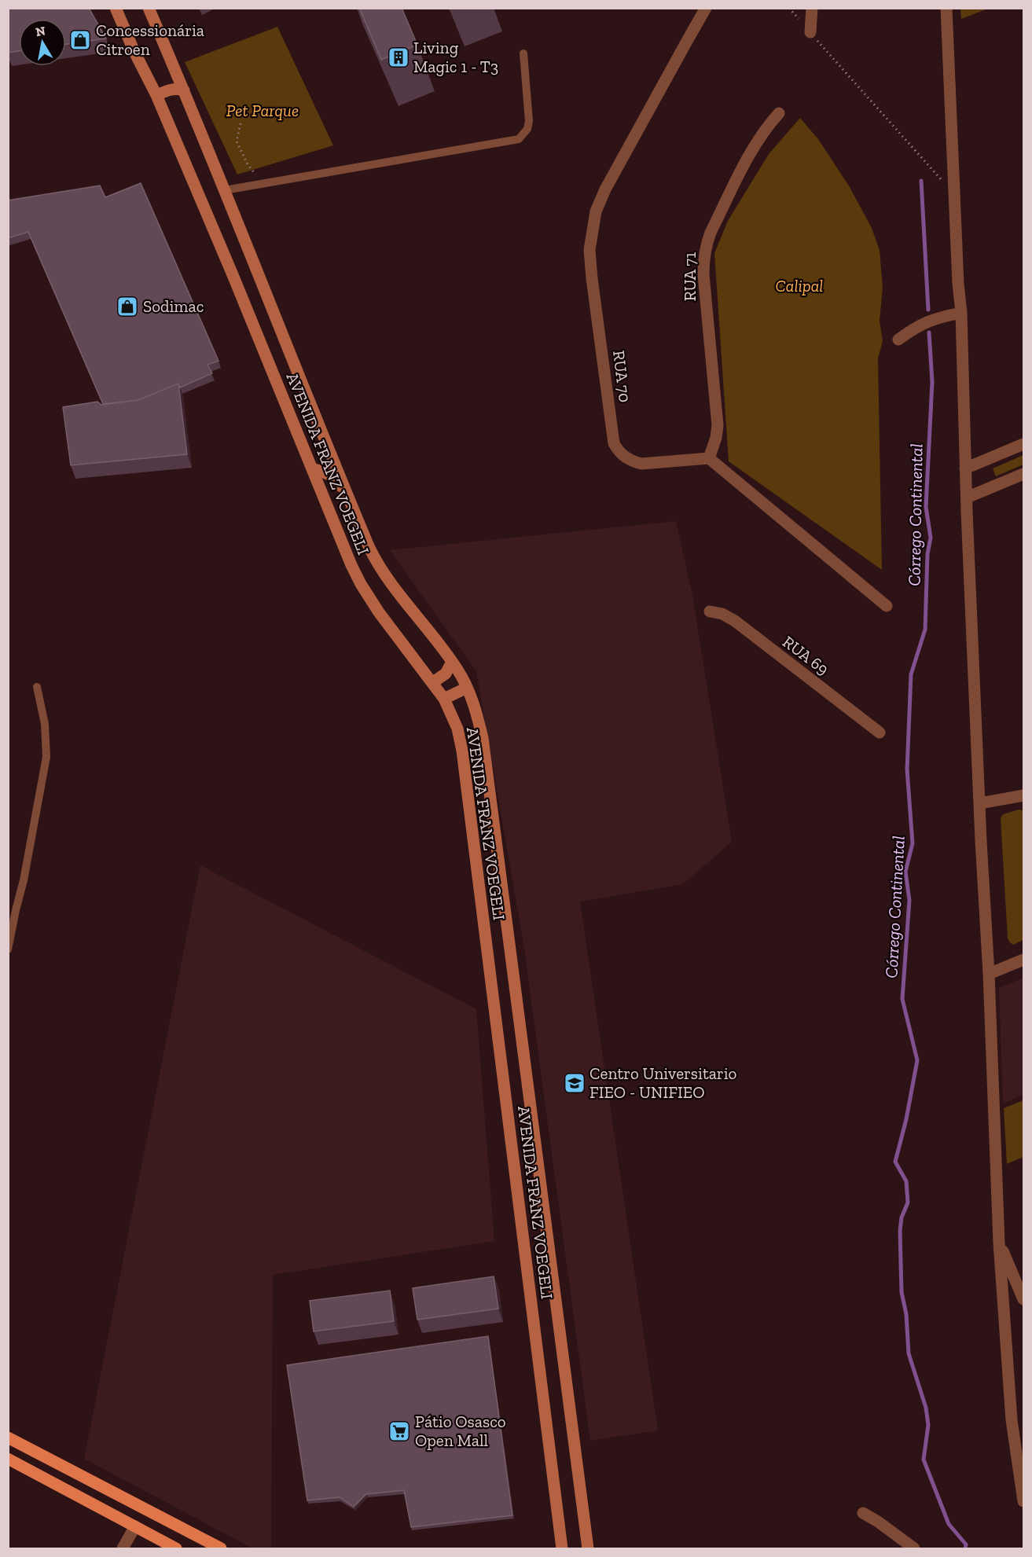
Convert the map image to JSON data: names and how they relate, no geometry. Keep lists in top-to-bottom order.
{
  "streets": {
    "main road": ["AVENIDA FRANZ VOEGELI"],
    "street": ["RUA 71", "RUA 70", "RUA 69"]
  },
  "crossings": [
    ["RUA 71", "RUA 70"]
  ],
  "water": ["Córrego Continental"],
  "parks": ["Pet Parque", "Calipal"],
  "places": {
    "shop": ["Concessionária Citroen", "Sodimac"],
    "building": ["Living Magic 1 - T3"],
    "school or university": ["Centro Universitario FIEO - UNIFIEO"],
    "supermarket": ["Pátio Osasco Open Mall"]
  },
  "north": "top"
}
